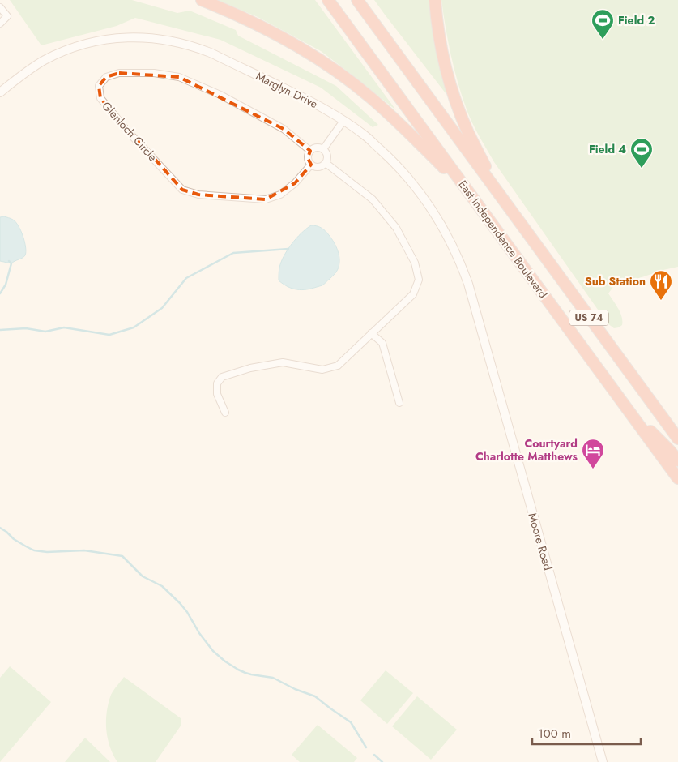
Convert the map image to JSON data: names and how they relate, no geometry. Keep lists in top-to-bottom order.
{
  "streets": {
    "highway": ["East Independence Boulevard", "US 74"],
    "street": ["Marglyn Drive", "Glenloch Circle", "Moore Road"]
  },
  "crossings": [
    ["Marglyn Drive", "Moore Road"]
  ],
  "places": {
    "sports": ["Field 2", "Field 4"],
    "restaurant": ["Sub Station"],
    "hotel": ["Courtyard Charlotte Matthews"]
  },
  "scale_bar": "100 m"
}
